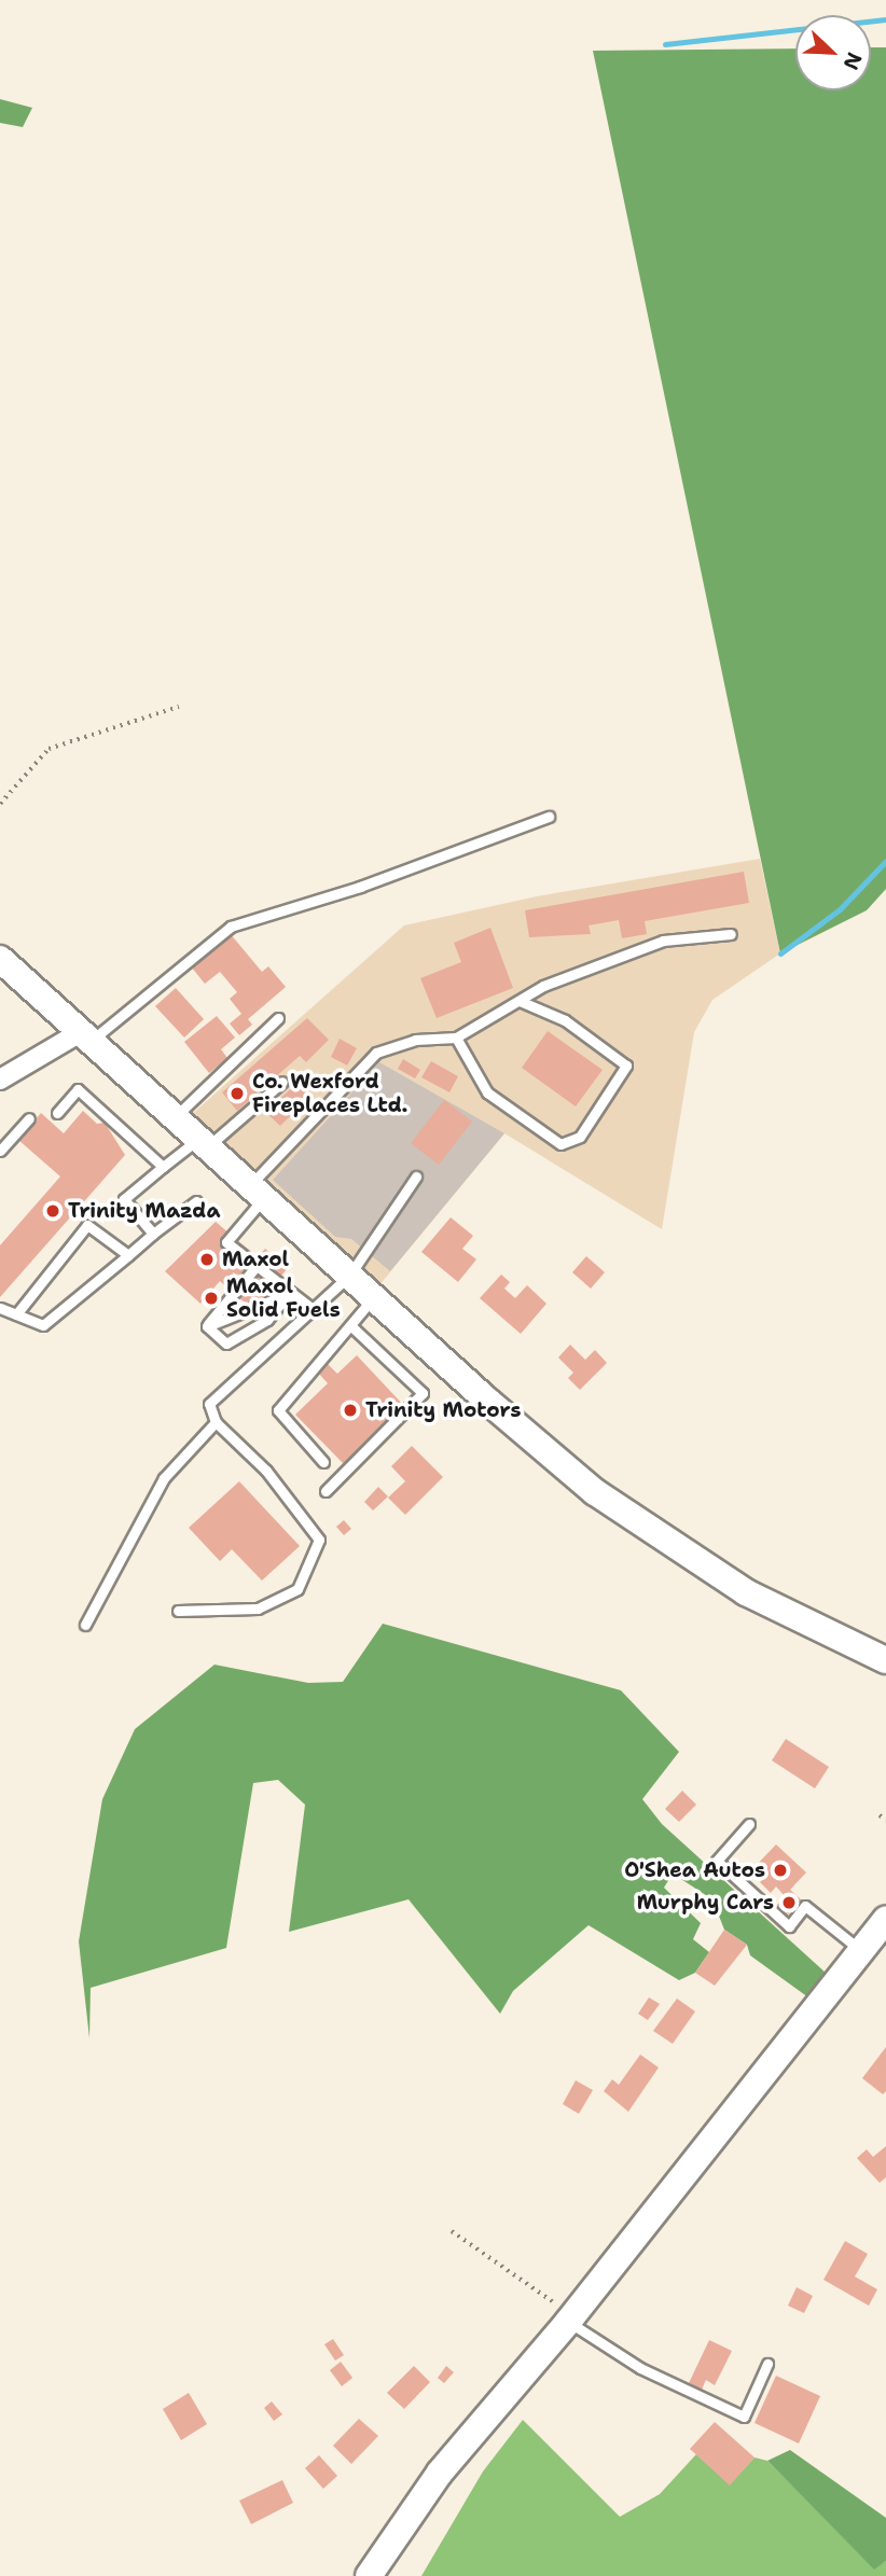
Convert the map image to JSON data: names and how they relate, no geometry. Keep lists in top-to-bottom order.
{
  "places": [
    "Co. Wexford Fireplaces Ltd.",
    "Trinity Mazda",
    "Maxol",
    "Maxol Solid Fuels",
    "Trinity Motors",
    "O'Shea Autos",
    "Murphy Cars"
  ],
  "north": "bottom right"
}
